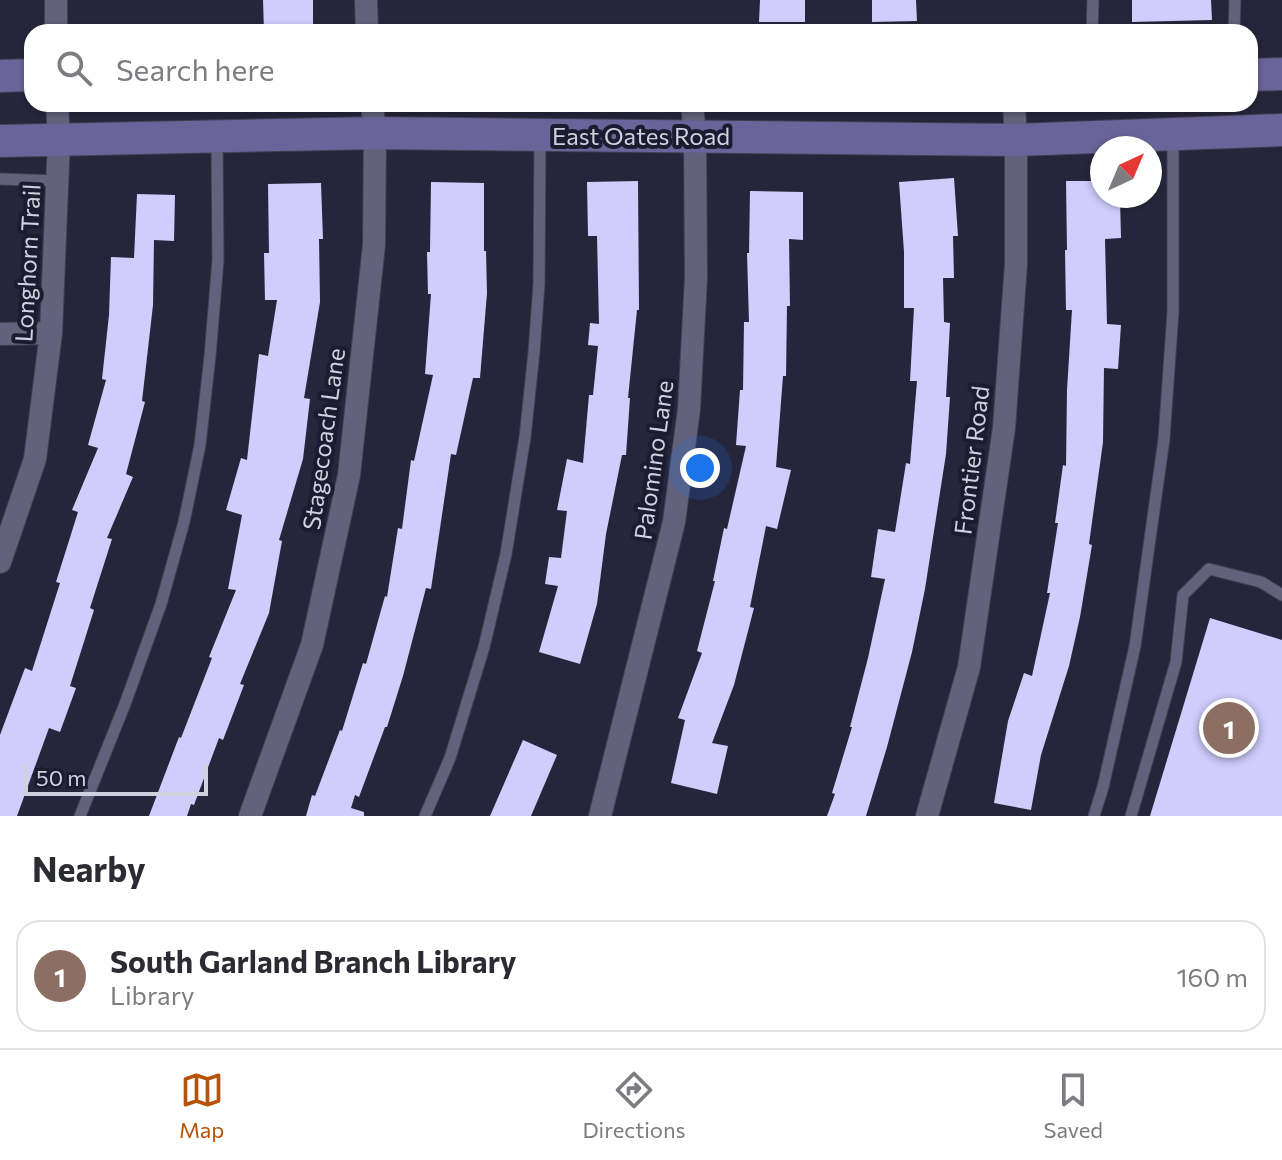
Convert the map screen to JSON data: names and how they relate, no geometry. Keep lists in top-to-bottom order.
{
  "streets": {
    "main road": ["East Oates Road"],
    "street": [
      "Longhorn Trail",
      "Stagecoach Lane",
      "Palomino Lane",
      "Frontier Road"
    ]
  },
  "crossings": [
    ["East Oates Road", "Longhorn Trail"],
    ["East Oates Road", "Stagecoach Lane"],
    ["East Oates Road", "Palomino Lane"],
    ["East Oates Road", "Frontier Road"]
  ],
  "scale_bar": "50 m",
  "north": "top right",
  "page": {
    "search": "Search here",
    "pins": "1",
    "scale": "50 m",
    "heading": "Nearby",
    "list": [
      {
        "mark": "1",
        "name": "South Garland Branch Library",
        "note": "Library",
        "value": "160 m"
      }
    ],
    "nav": ["Map", "Directions", "Saved"]
  }
}
